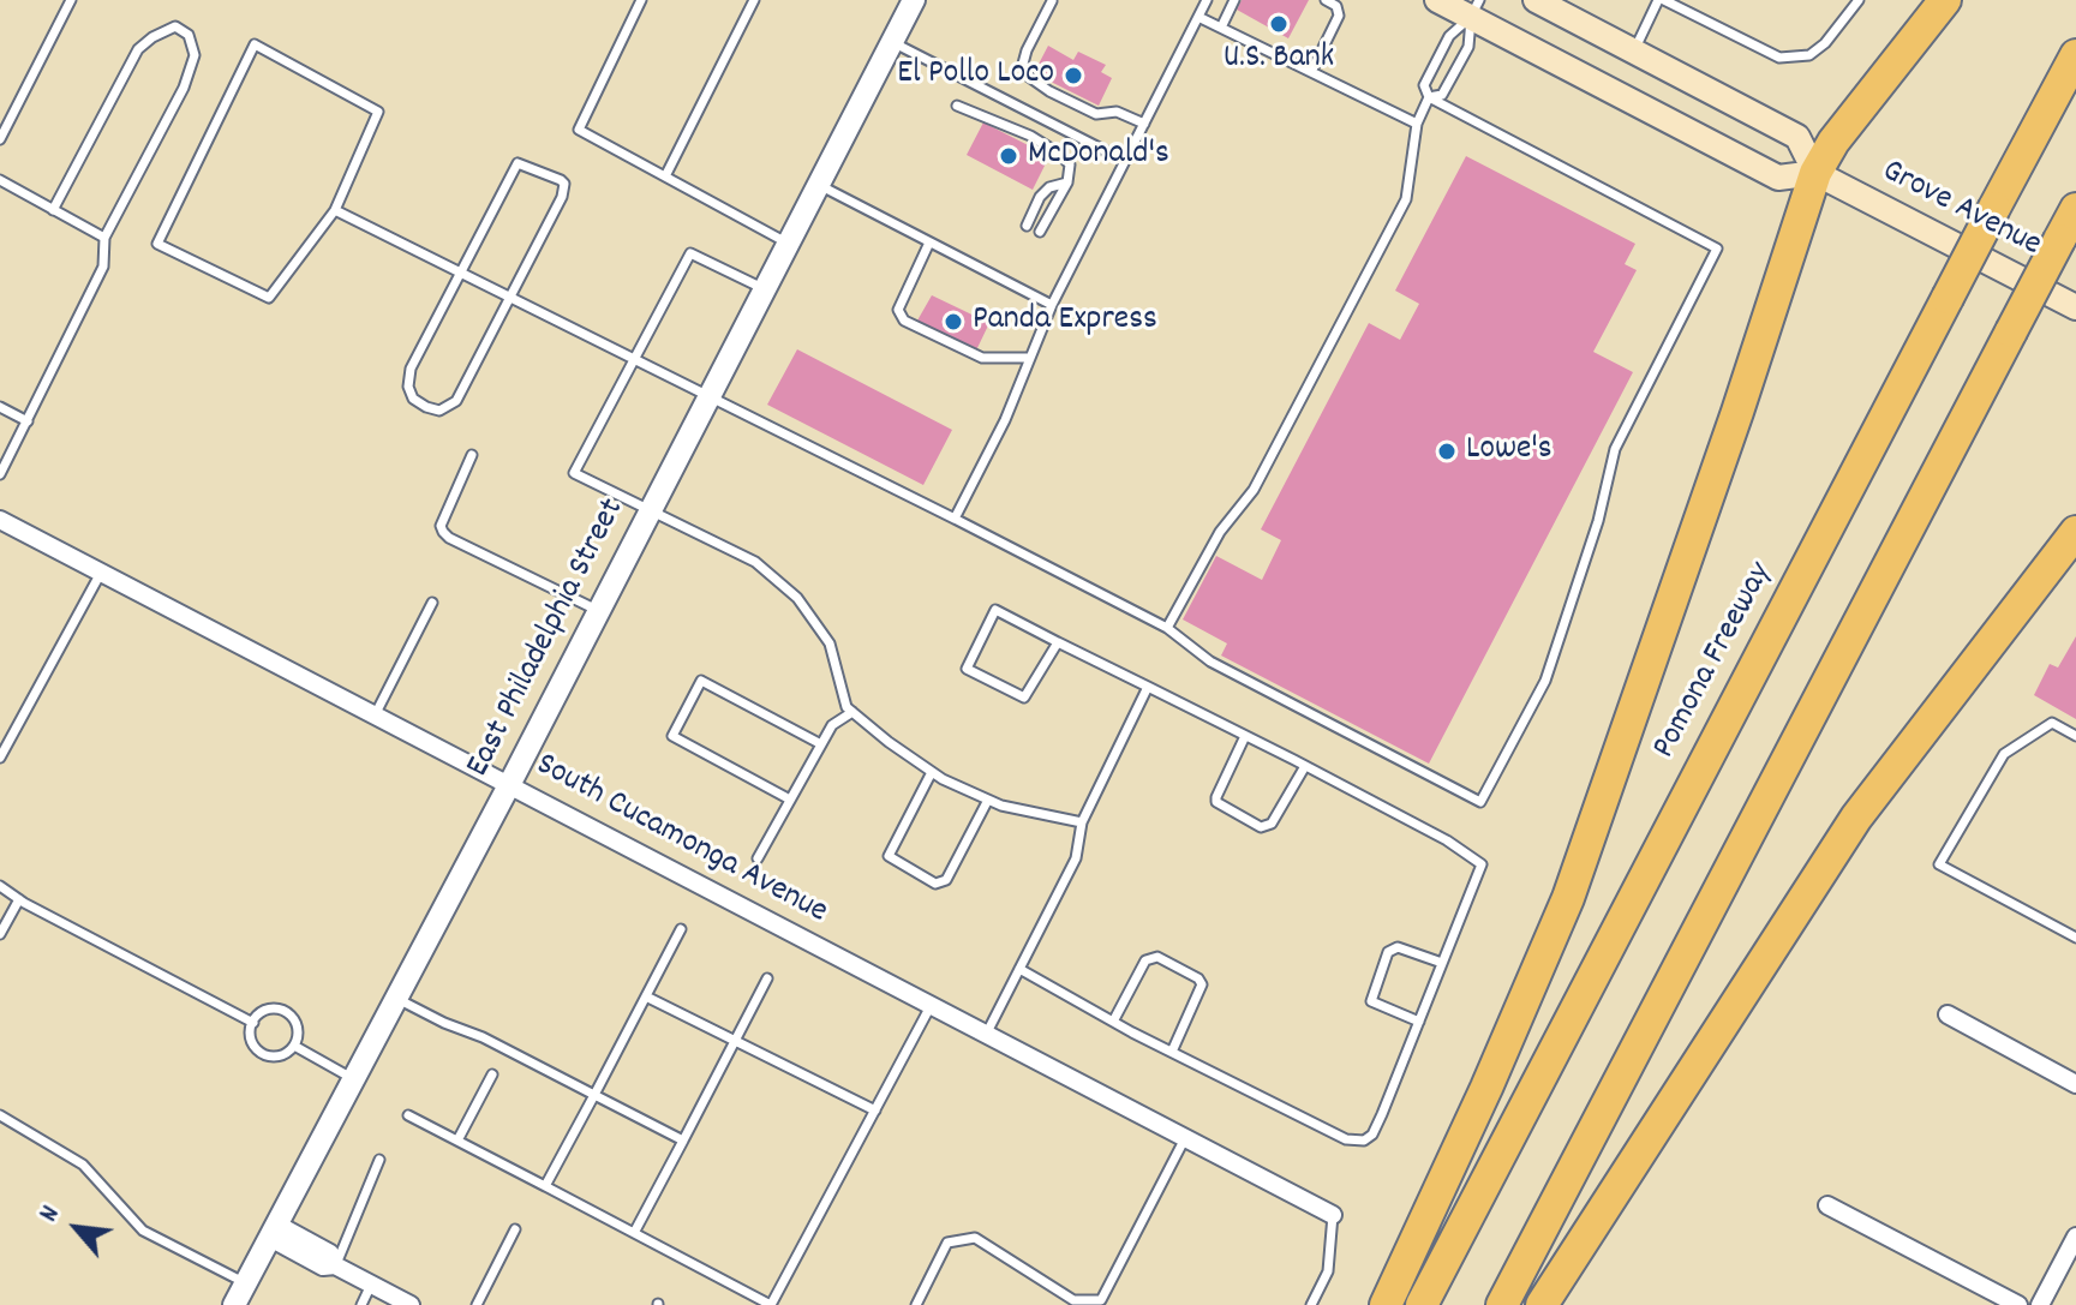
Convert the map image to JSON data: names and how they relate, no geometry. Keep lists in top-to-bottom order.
{
  "streets": {
    "highway": ["Pomona Freeway"],
    "main road": ["Grove Avenue"],
    "street": ["East Philadelphia Street", "South Cucamonga Avenue"]
  },
  "crossings": [
    ["East Philadelphia Street", "South Cucamonga Avenue"]
  ],
  "places": [
    "U.S. Bank",
    "El Pollo Loco",
    "McDonald's",
    "Panda Express",
    "Lowe's"
  ],
  "north": "top left"
}
